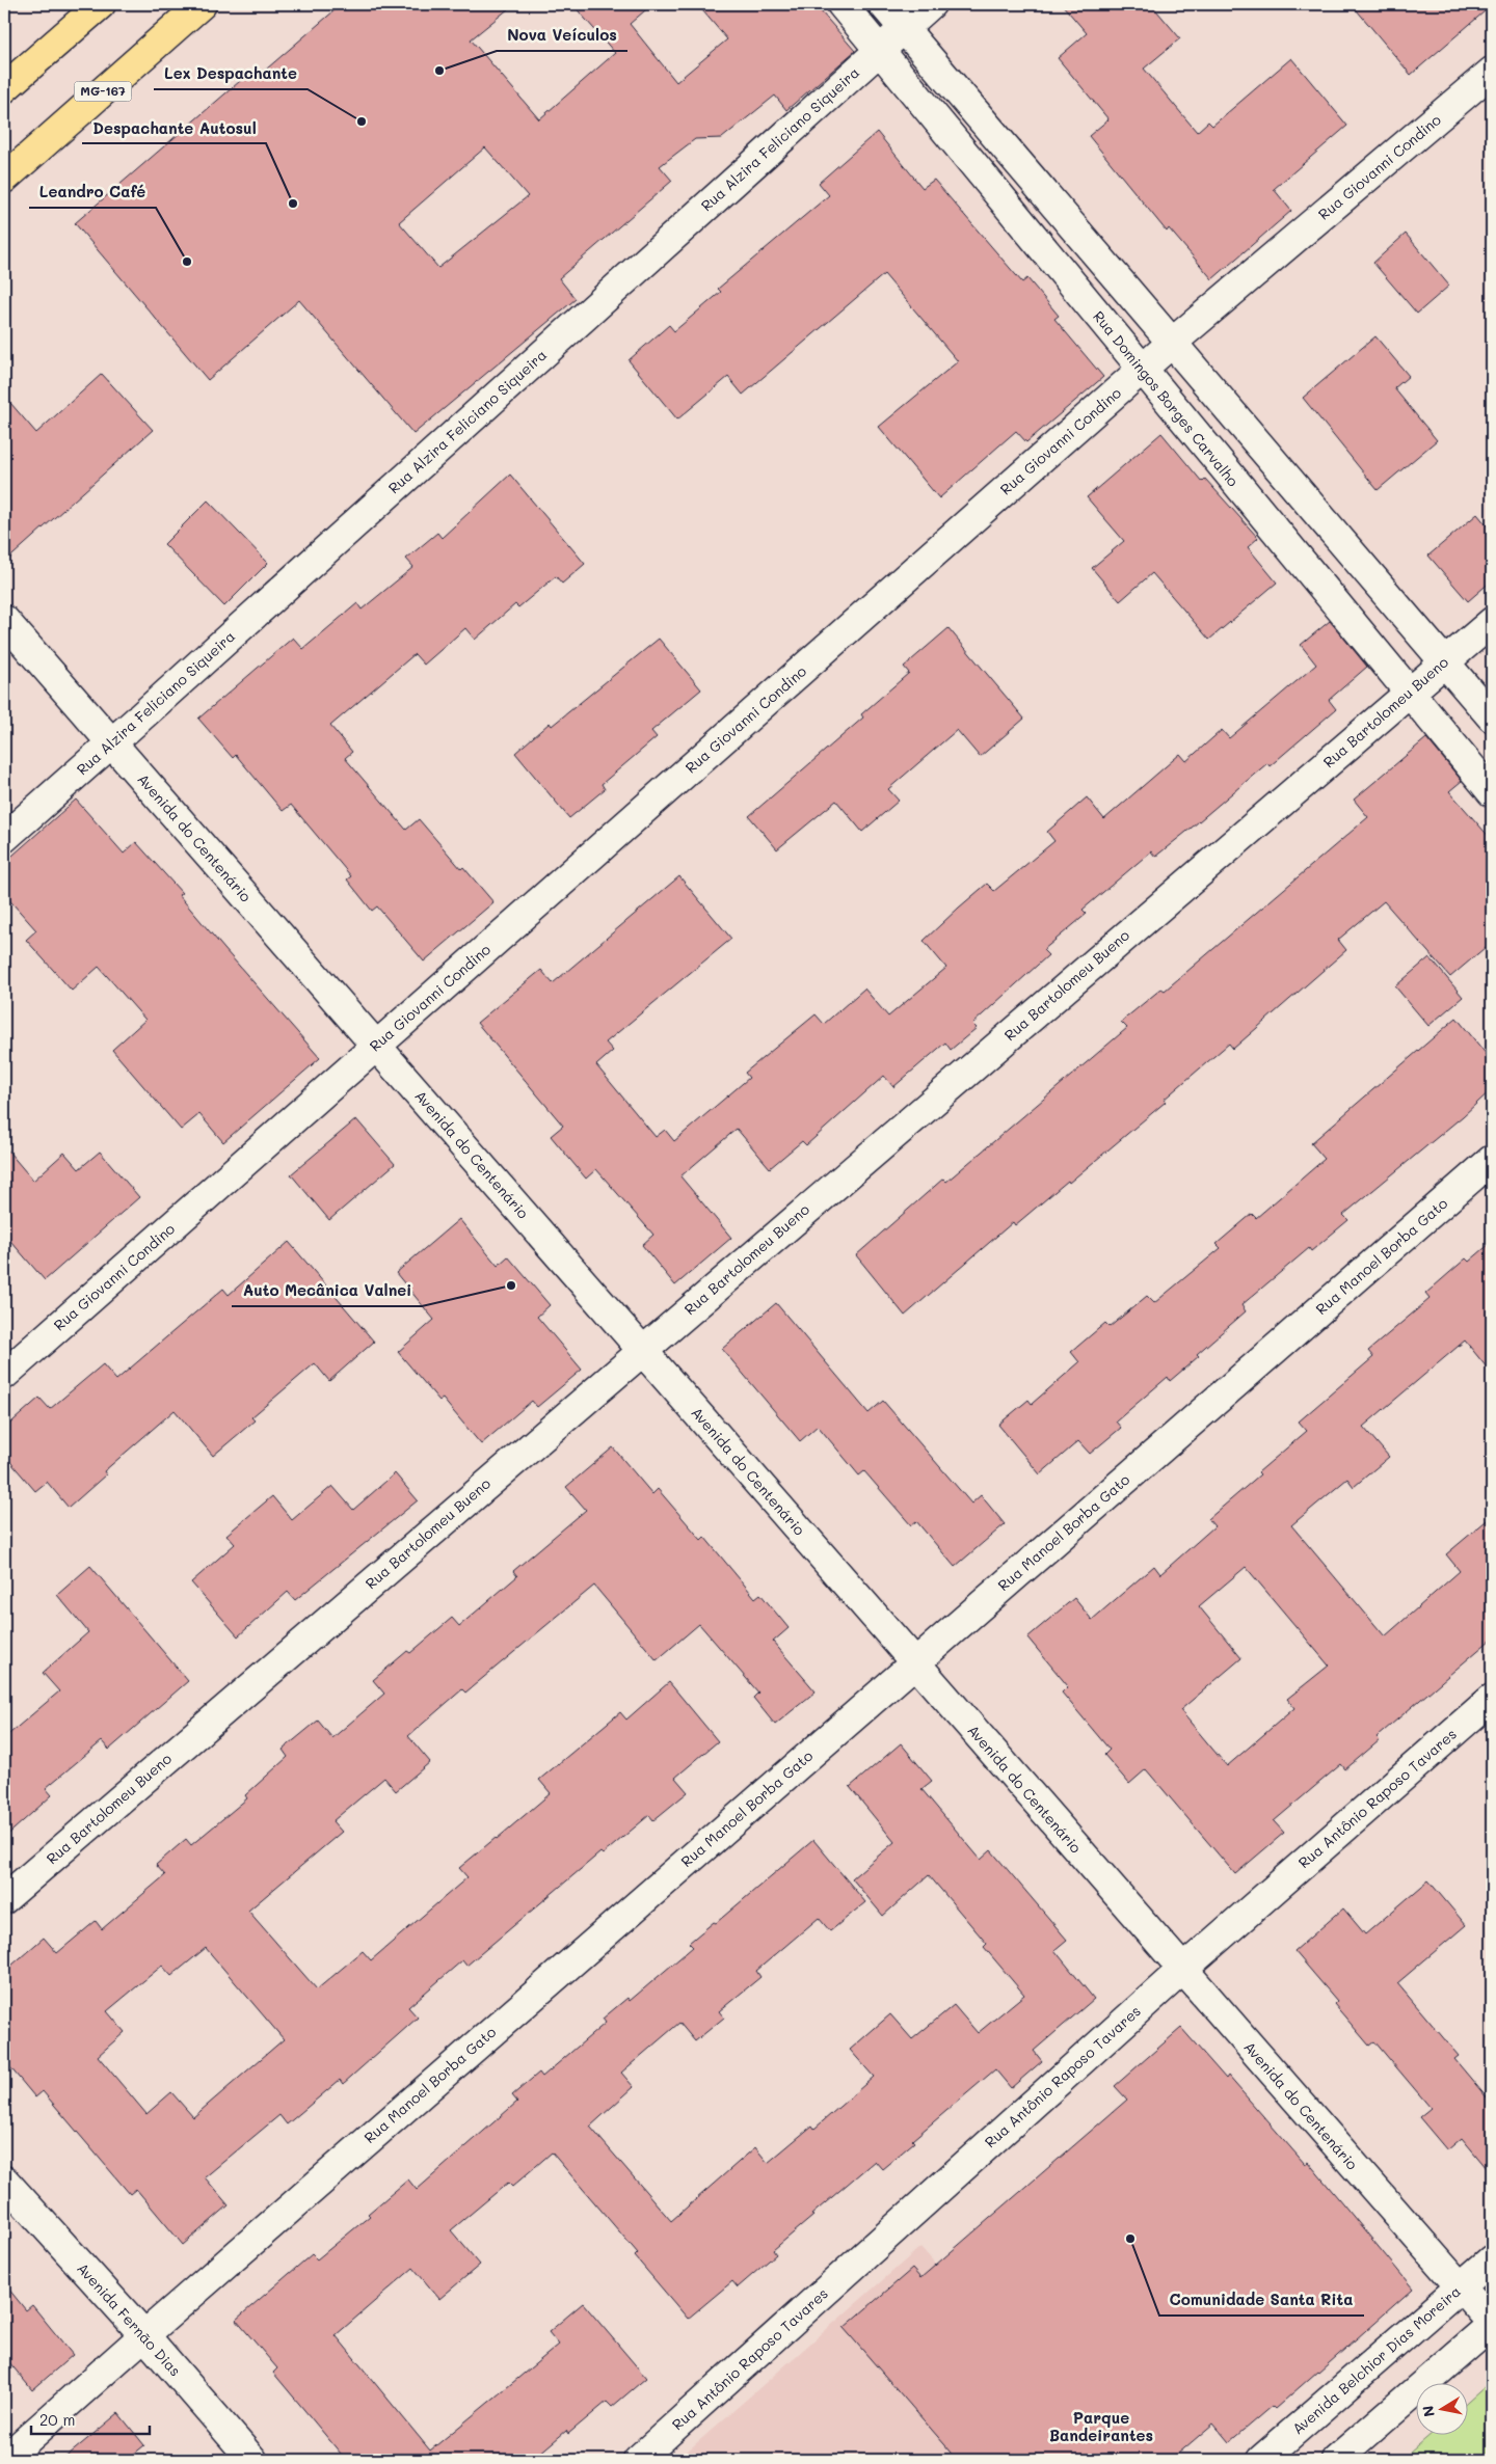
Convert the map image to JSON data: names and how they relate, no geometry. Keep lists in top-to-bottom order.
{
  "streets": {
    "main road": ["MG-167"],
    "street": [
      "Rua Alzira Feliciano Siqueira",
      "Rua Giovanni Condino",
      "Rua Domingos Borges Carvalho",
      "Rua Bartolomeu Bueno",
      "Avenida do Centenário",
      "Rua Manoel Borba Gato",
      "Rua Antônio Raposo Tavares",
      "Avenida Fernão Dias",
      "Avenida Belchior Dias Moreira"
    ]
  },
  "crossings": [
    ["Rua Alzira Feliciano Siqueira", "Rua Domingos Borges Carvalho"],
    ["Rua Alzira Feliciano Siqueira", "Avenida do Centenário"],
    ["Rua Giovanni Condino", "Rua Domingos Borges Carvalho"],
    ["Rua Giovanni Condino", "Avenida do Centenário"],
    ["Rua Domingos Borges Carvalho", "Rua Bartolomeu Bueno"],
    ["Rua Bartolomeu Bueno", "Avenida do Centenário"],
    ["Avenida do Centenário", "Rua Manoel Borba Gato"],
    ["Avenida do Centenário", "Rua Antônio Raposo Tavares"],
    ["Avenida do Centenário", "Avenida Belchior Dias Moreira"],
    ["Rua Manoel Borba Gato", "Avenida Fernão Dias"]
  ],
  "districts": ["Parque Bandeirantes"],
  "places": [
    "Nova Veículos",
    "Lex Despachante",
    "Despachante Autosul",
    "Leandro Café",
    "Auto Mecânica Valnei",
    "Comunidade Santa Rita"
  ],
  "scale_bar": "20 m",
  "north": "left"
}
